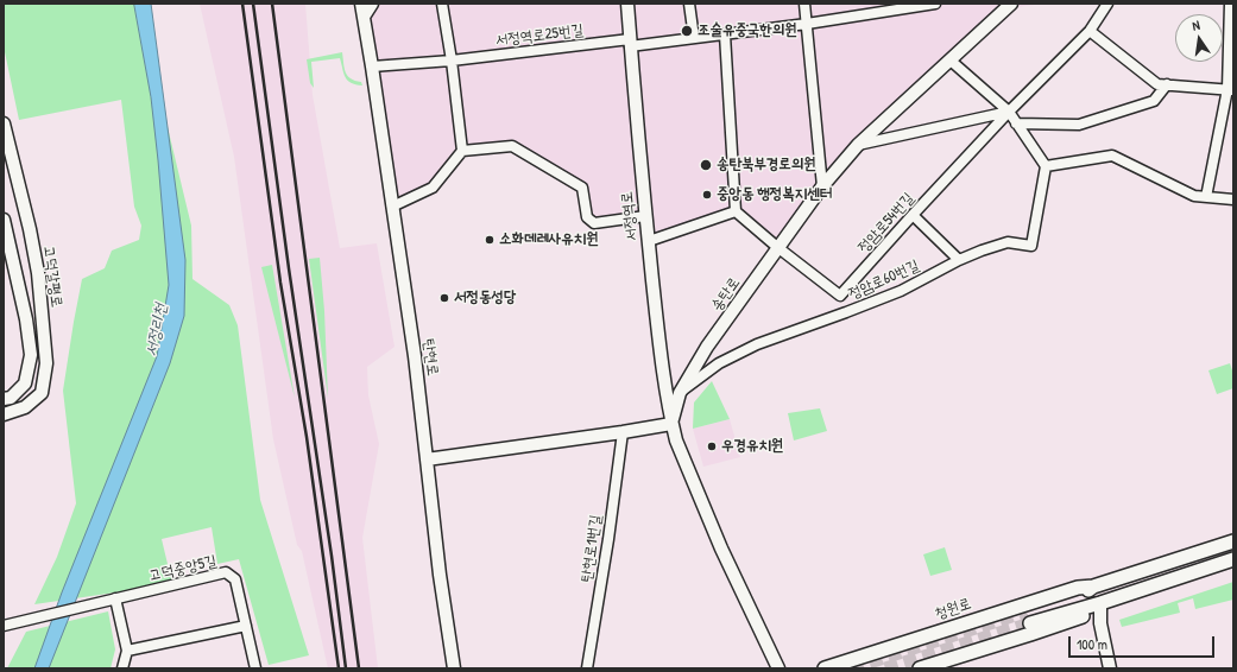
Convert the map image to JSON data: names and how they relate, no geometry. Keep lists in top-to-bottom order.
{
  "streets": {
    "main road": ["청원로"],
    "street": [
      "서정역로25번길",
      "서정역로",
      "정암로54번길",
      "고덕갈평로",
      "정암로60번길",
      "송탄로",
      "탄현로",
      "탄현로1번길",
      "고덕중앙5길"
    ]
  },
  "crossings": [
    ["서정역로25번길", "서정역로"],
    ["서정역로25번길", "탄현로"],
    ["서정역로", "송탄로"],
    ["정암로54번길", "송탄로"],
    ["정암로60번길", "송탄로"]
  ],
  "water": ["서정리천"],
  "places": [
    "조술유중국한의원",
    "송탄북부경로의원",
    "중앙동 행정복지센터",
    "소화데레사유치원",
    "서정동성당",
    "우경유치원"
  ],
  "scale_bar": "100 m",
  "north": "top"
}
